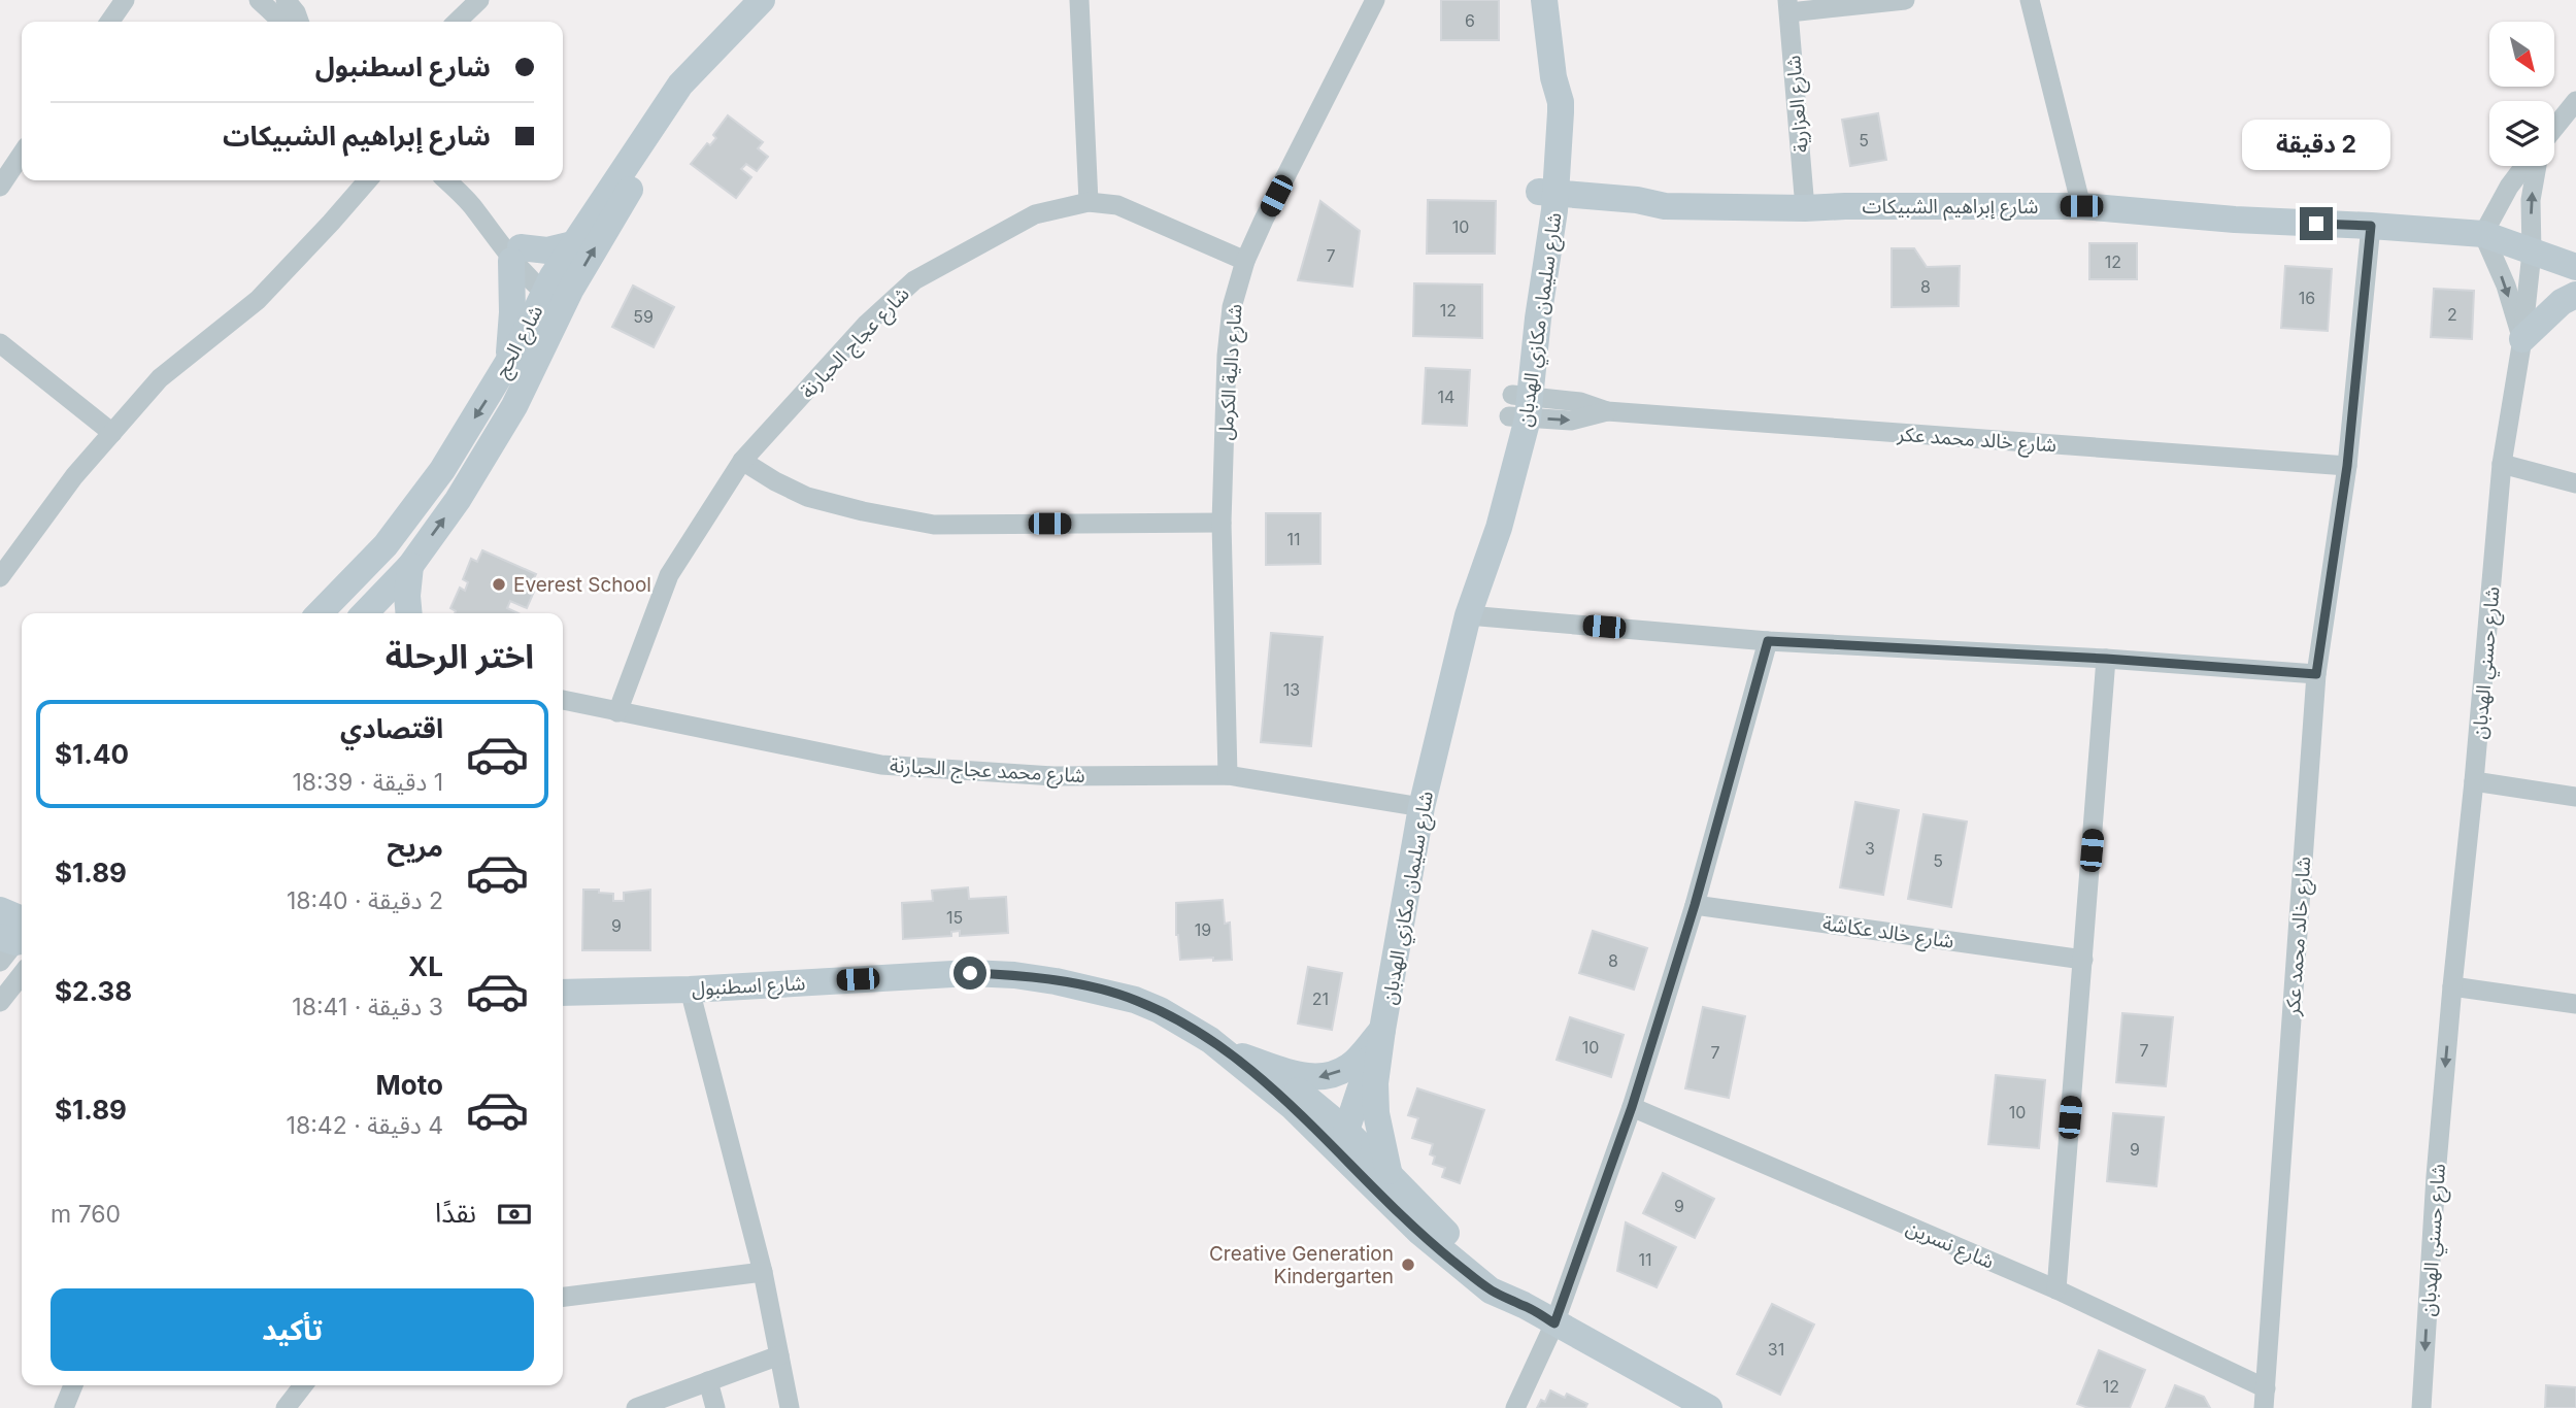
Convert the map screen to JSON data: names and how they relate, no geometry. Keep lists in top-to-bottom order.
{
  "streets": {
    "street": [
      "شارع العزارية",
      "شارع إبراهيم الشبيكات",
      "شارع سليمان مكازي الهدبان",
      "شارع الحج",
      "شارع عجاج الحبارنة",
      "شارع دالية الكرمل",
      "شارع خالد محمد عكر",
      "شارع حسني الهدبان",
      "شارع محمد عجاج الحبارنة",
      "شارع خالد عكاشة",
      "شارع اسطنبول",
      "شارع نسرين"
    ]
  },
  "crossings": [
    ["شارع العزارية", "شارع إبراهيم الشبيكات"],
    ["شارع إبراهيم الشبيكات", "شارع سليمان مكازي الهدبان"],
    ["شارع إبراهيم الشبيكات", "شارع خالد محمد عكر"],
    ["شارع إبراهيم الشبيكات", "شارع حسني الهدبان"],
    ["شارع سليمان مكازي الهدبان", "شارع خالد محمد عكر"],
    ["شارع سليمان مكازي الهدبان", "شارع محمد عجاج الحبارنة"],
    ["شارع سليمان مكازي الهدبان", "شارع اسطنبول"],
    ["شارع عجاج الحبارنة", "شارع دالية الكرمل"],
    ["شارع عجاج الحبارنة", "شارع محمد عجاج الحبارنة"],
    ["شارع دالية الكرمل", "شارع محمد عجاج الحبارنة"],
    ["شارع خالد محمد عكر", "شارع نسرين"]
  ],
  "places": ["Everest School", "Creative Generation Kindergarten"],
  "house_numbers": [
    "6",
    "5",
    "10",
    "7",
    "12",
    "8",
    "16",
    "12",
    "2",
    "59",
    "14",
    "11",
    "13",
    "3",
    "5",
    "15",
    "9",
    "19",
    "8",
    "21",
    "10",
    "7",
    "7",
    "10",
    "9",
    "9",
    "11",
    "31",
    "12"
  ],
  "north": "bottom right",
  "page": {
    "banner": ["شارع اسطنبول", "شارع إبراهيم الشبيكات"],
    "bubble": "2 دقيقة",
    "heading": "اختر الرحلة",
    "list": [
      {
        "name": "اقتصادي",
        "note": "1 دقيقة · 18:39",
        "value": "$1.40"
      },
      {
        "name": "مريح",
        "note": "2 دقيقة · 18:40",
        "value": "$1.89"
      },
      {
        "name": "XL",
        "note": "3 دقيقة · 18:41",
        "value": "$2.38"
      },
      {
        "name": "Moto",
        "note": "4 دقيقة · 18:42",
        "value": "$1.89"
      }
    ],
    "pay": ["نقدًا", "760 m"],
    "buttons": "تأكيد"
  }
}
